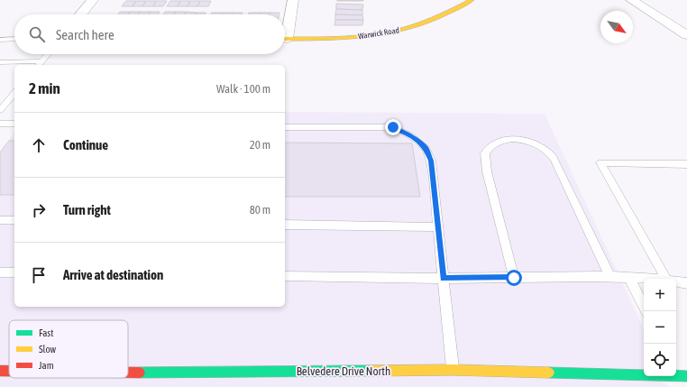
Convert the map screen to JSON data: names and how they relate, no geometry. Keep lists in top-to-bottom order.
{
  "streets": {
    "street": ["Warwick Road", "Belvedere Drive North"]
  },
  "legend": ["Fast", "Slow", "Jam"],
  "north": "bottom right",
  "page": {
    "search": "Search here",
    "heading": ["2 min", "Walk · 100 m"],
    "list": [
      ["Continue", "20 m"],
      ["Turn right", "80 m"],
      "Arrive at destination"
    ],
    "map_buttons": ["+", "−"]
  }
}
